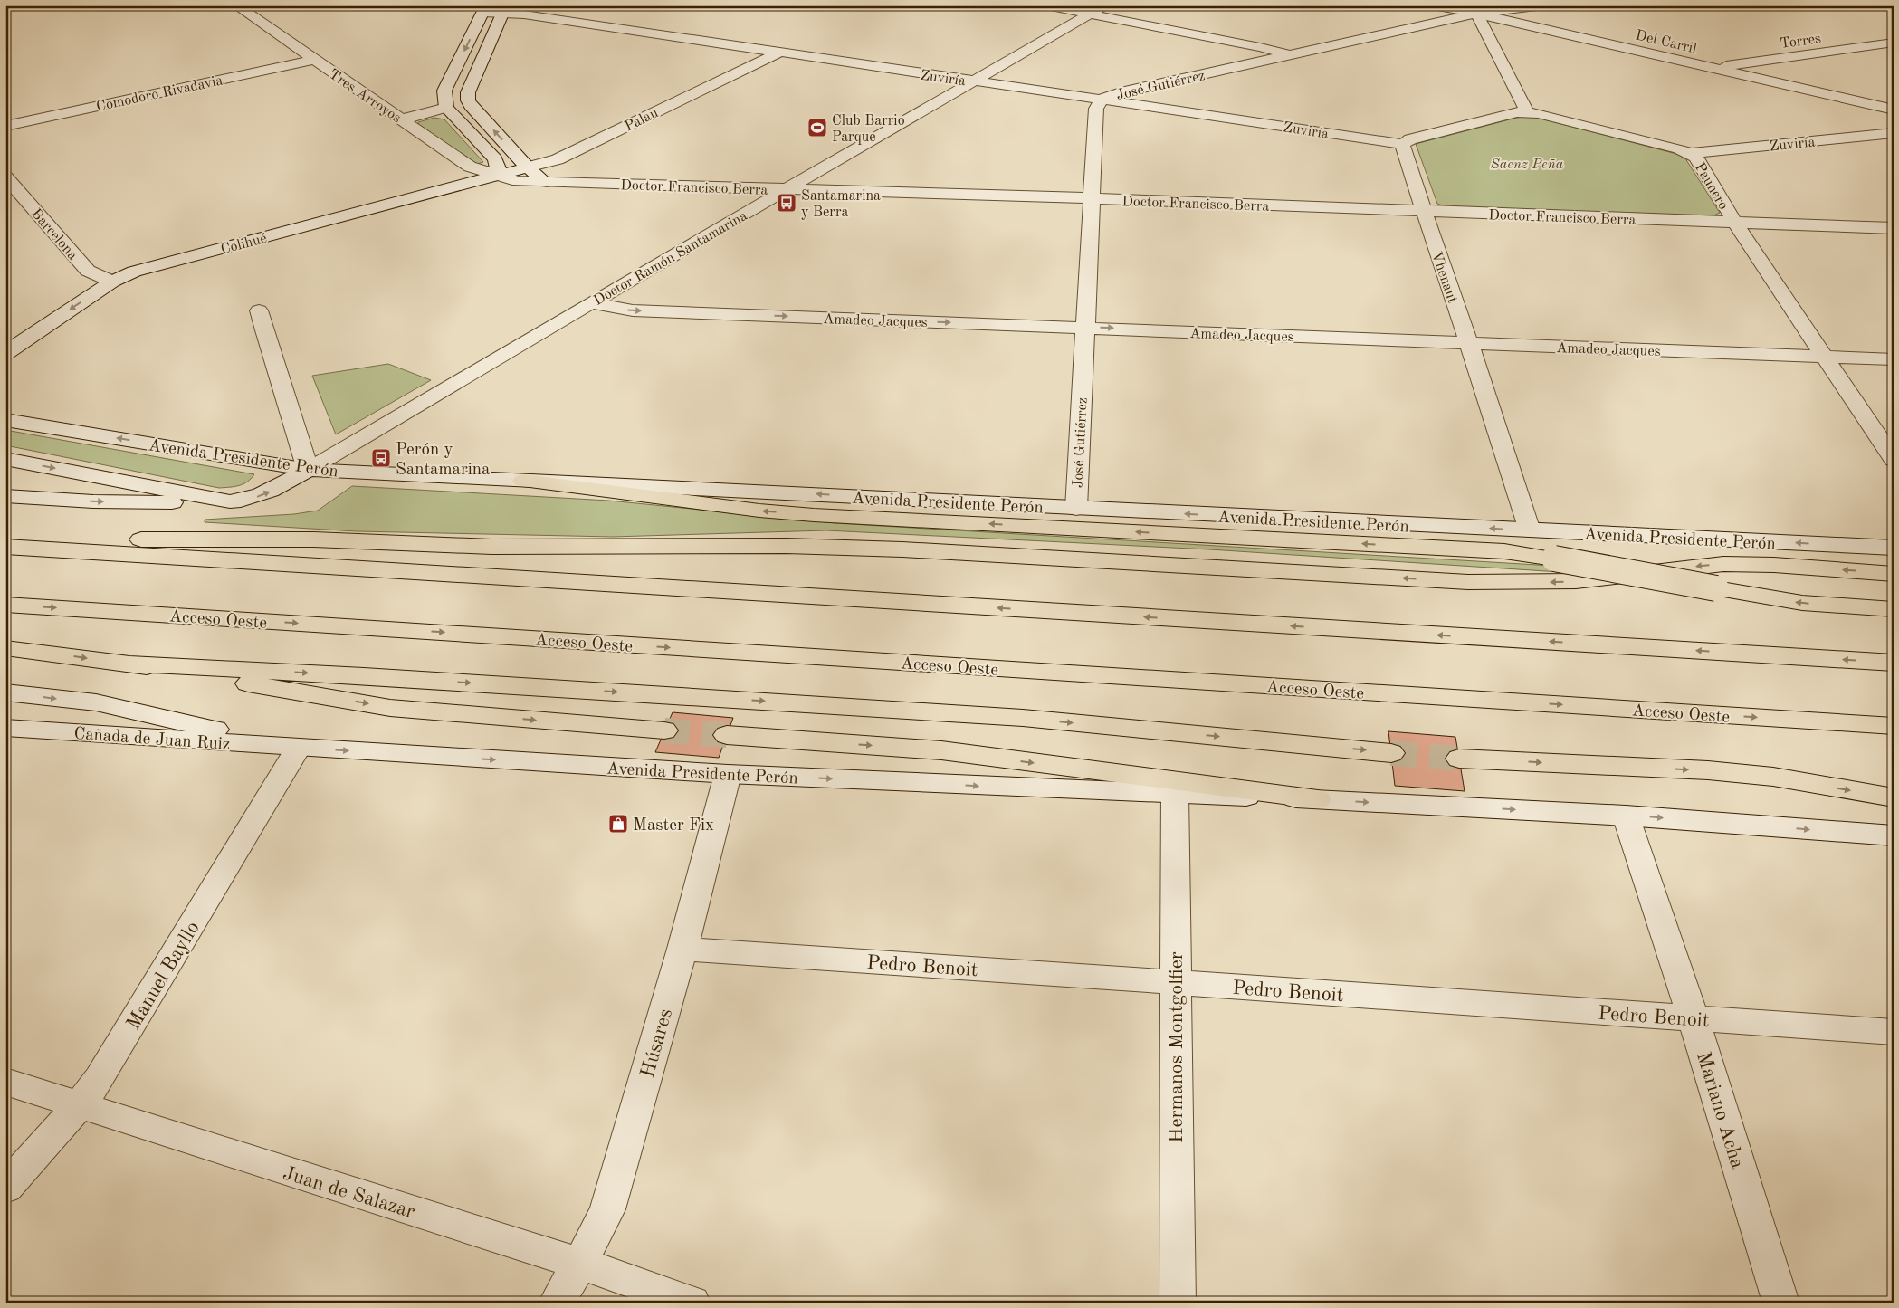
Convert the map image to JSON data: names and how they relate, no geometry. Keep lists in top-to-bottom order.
{
  "streets": {
    "highway": ["Acceso Oeste"],
    "street": [
      "Torres",
      "Del Carril",
      "Zuviría",
      "José Gutiérrez",
      "Comodoro Rivadavia",
      "Tres Arroyos",
      "Palau",
      "Paunero",
      "Doctor Francisco Berra",
      "Barcelona",
      "Colihué",
      "Doctor Ramón Santamarina",
      "Vhenaut",
      "Amadeo Jacques",
      "Avenida Presidente Perón",
      "Cañada de Juan Ruiz",
      "Pedro Benoit",
      "Manuel Bayllo",
      "Húsares",
      "Hermanos Montgolfier",
      "Mariano Acha",
      "Juan de Salazar"
    ]
  },
  "crossings": [
    ["Torres", "Del Carril"],
    ["Del Carril", "José Gutiérrez"],
    ["Zuviría", "José Gutiérrez"],
    ["Zuviría", "Palau"],
    ["Zuviría", "Paunero"],
    ["Zuviría", "Doctor Ramón Santamarina"],
    ["Zuviría", "Vhenaut"],
    ["José Gutiérrez", "Doctor Francisco Berra"],
    ["José Gutiérrez", "Amadeo Jacques"],
    ["José Gutiérrez", "Avenida Presidente Perón"],
    ["Comodoro Rivadavia", "Tres Arroyos"],
    ["Tres Arroyos", "Palau"],
    ["Tres Arroyos", "Doctor Francisco Berra"],
    ["Tres Arroyos", "Colihué"],
    ["Palau", "Doctor Francisco Berra"],
    ["Palau", "Colihué"],
    ["Paunero", "Doctor Francisco Berra"],
    ["Paunero", "Amadeo Jacques"],
    ["Doctor Francisco Berra", "Colihué"],
    ["Doctor Francisco Berra", "Doctor Ramón Santamarina"],
    ["Doctor Francisco Berra", "Vhenaut"],
    ["Barcelona", "Colihué"],
    ["Doctor Ramón Santamarina", "Amadeo Jacques"],
    ["Doctor Ramón Santamarina", "Avenida Presidente Perón"],
    ["Vhenaut", "Amadeo Jacques"],
    ["Vhenaut", "Avenida Presidente Perón"],
    ["Avenida Presidente Perón", "Cañada de Juan Ruiz"],
    ["Avenida Presidente Perón", "Manuel Bayllo"],
    ["Avenida Presidente Perón", "Húsares"],
    ["Avenida Presidente Perón", "Hermanos Montgolfier"],
    ["Avenida Presidente Perón", "Mariano Acha"],
    ["Cañada de Juan Ruiz", "Manuel Bayllo"],
    ["Pedro Benoit", "Húsares"],
    ["Pedro Benoit", "Hermanos Montgolfier"],
    ["Pedro Benoit", "Mariano Acha"],
    ["Manuel Bayllo", "Juan de Salazar"],
    ["Húsares", "Juan de Salazar"]
  ],
  "one_way": ["Amadeo Jacques"],
  "parks": ["Saenz Peña"],
  "places": {
    "sports": ["Club Barrio Parque"],
    "bus stop": ["Santamarina y Berra", "Perón y Santamarina"],
    "shop": ["Master Fix"]
  }
}
